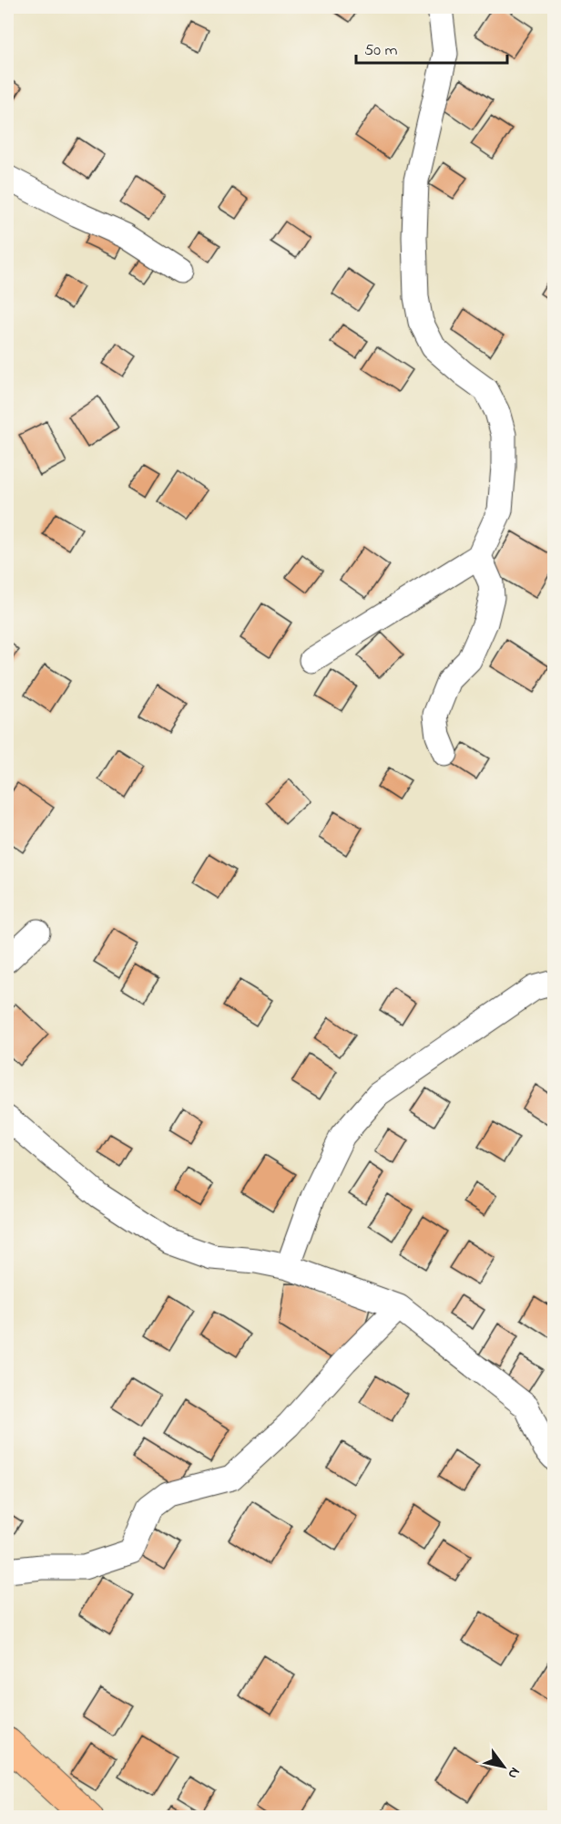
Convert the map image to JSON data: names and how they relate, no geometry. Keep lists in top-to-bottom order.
{
  "scale_bar": "50 m",
  "north": "bottom right"
}
